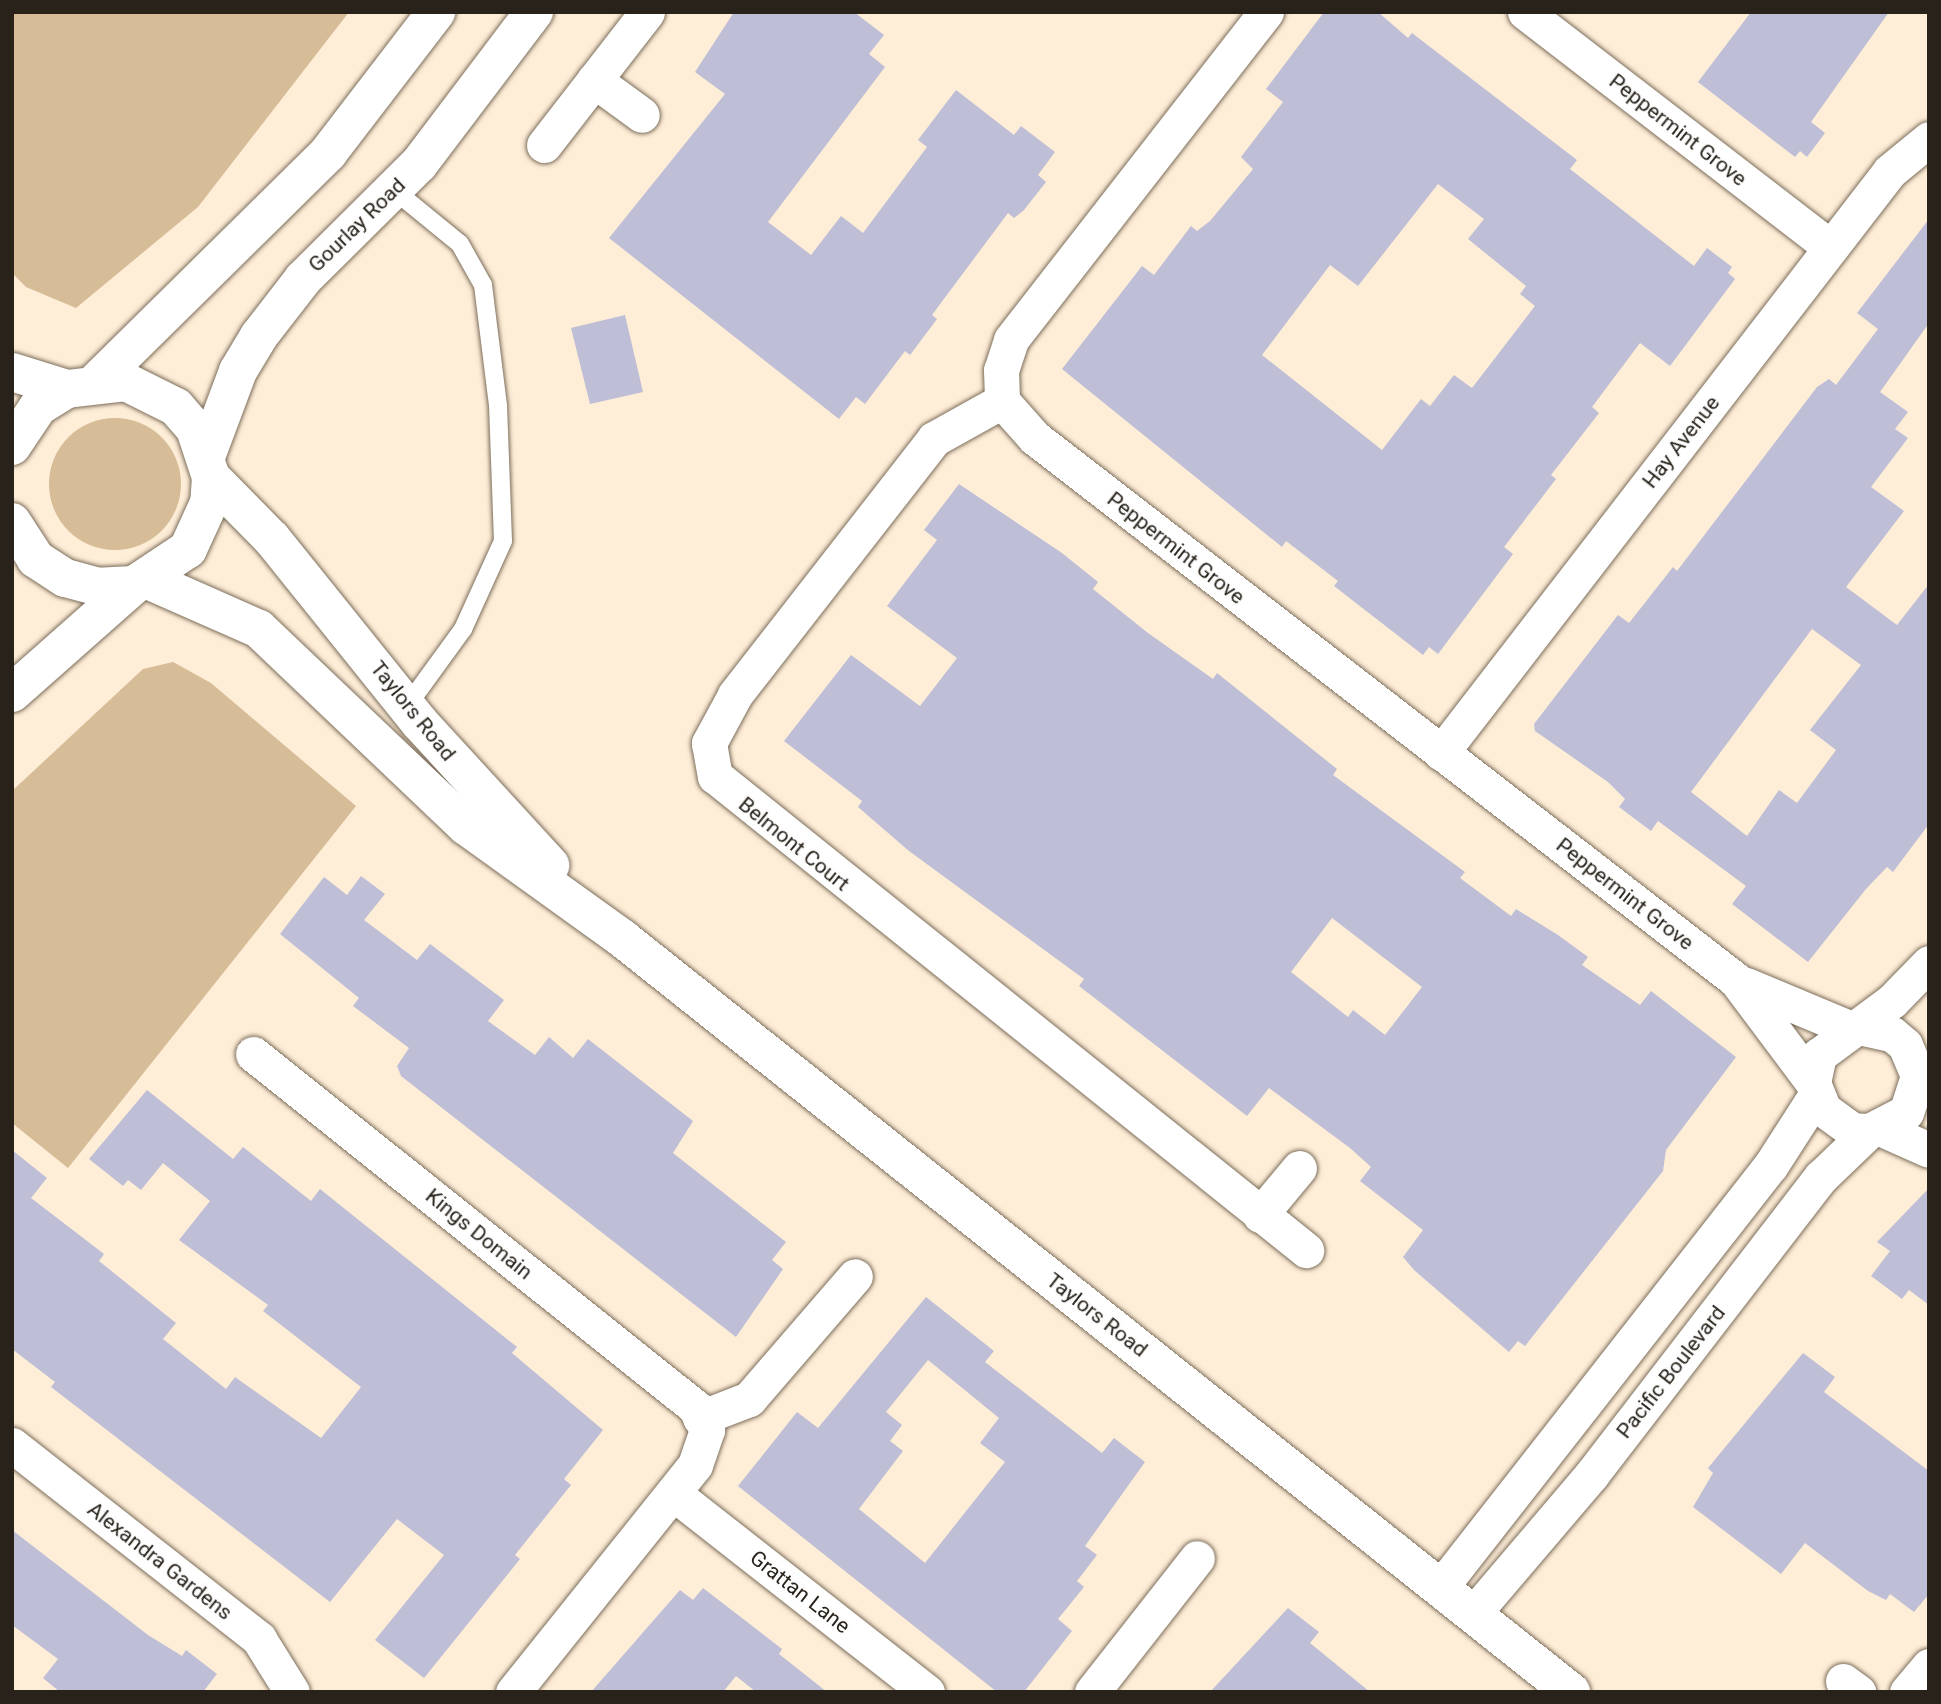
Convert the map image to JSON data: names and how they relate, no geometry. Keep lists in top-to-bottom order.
{
  "streets": {
    "main road": ["Gourlay Road", "Taylors Road"],
    "street": [
      "Peppermint Grove",
      "Hay Avenue",
      "Belmont Court",
      "Kings Domain",
      "Pacific Boulevard",
      "Alexandra Gardens",
      "Grattan Lane"
    ]
  },
  "crossings": [
    ["Peppermint Grove", "Hay Avenue"],
    ["Peppermint Grove", "Belmont Court"],
    ["Peppermint Grove", "Pacific Boulevard"],
    ["Gourlay Road", "Taylors Road"],
    ["Taylors Road", "Pacific Boulevard"]
  ]
}
